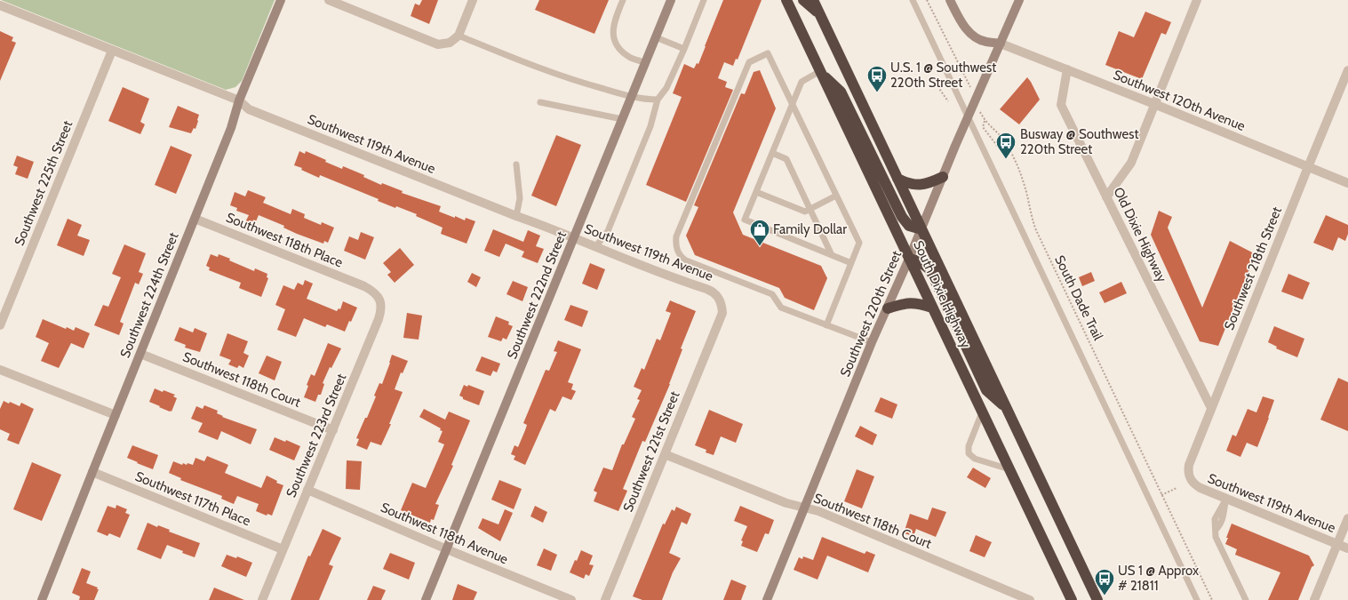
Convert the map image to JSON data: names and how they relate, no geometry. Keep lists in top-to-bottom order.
{
  "streets": {
    "highway": ["South Dixie Highway"],
    "street": [
      "Southwest 120th Avenue",
      "Southwest 119th Avenue",
      "Southwest 225th Street",
      "Old Dixie Highway",
      "Southwest 118th Place",
      "Southwest 218th Street",
      "Southwest 224th Street",
      "Southwest 222nd Street",
      "Southwest 220th Street",
      "Southwest 118th Court",
      "Southwest 223rd Street",
      "Southwest 221st Street",
      "Southwest 117th Place",
      "Southwest 118th Avenue"
    ],
    "path": ["South Dade Trail"]
  },
  "crossings": [
    ["Southwest 120th Avenue", "Old Dixie Highway"],
    ["Southwest 120th Avenue", "Southwest 218th Street"],
    ["Southwest 120th Avenue", "Southwest 220th Street"],
    ["Southwest 119th Avenue", "Southwest 225th Street"],
    ["Southwest 119th Avenue", "Southwest 218th Street"],
    ["Southwest 119th Avenue", "Southwest 224th Street"],
    ["Southwest 119th Avenue", "Southwest 222nd Street"],
    ["Southwest 119th Avenue", "Southwest 221st Street"],
    ["Old Dixie Highway", "Southwest 218th Street"],
    ["Southwest 118th Place", "Southwest 224th Street"],
    ["Southwest 118th Place", "Southwest 223rd Street"],
    ["South Dixie Highway", "Southwest 220th Street"],
    ["Southwest 224th Street", "Southwest 118th Court"],
    ["Southwest 224th Street", "Southwest 117th Place"],
    ["Southwest 222nd Street", "Southwest 118th Avenue"],
    ["Southwest 220th Street", "Southwest 118th Court"],
    ["Southwest 118th Court", "Southwest 223rd Street"],
    ["Southwest 118th Court", "Southwest 221st Street"],
    ["Southwest 223rd Street", "Southwest 117th Place"],
    ["Southwest 223rd Street", "Southwest 118th Avenue"]
  ],
  "places": {
    "bus stop": ["U.S. 1 @ Southwest 220th Street", "Busway @ Southwest 220th Street", "US 1 @ Approx # 21811"],
    "shop": ["Family Dollar"]
  }
}
